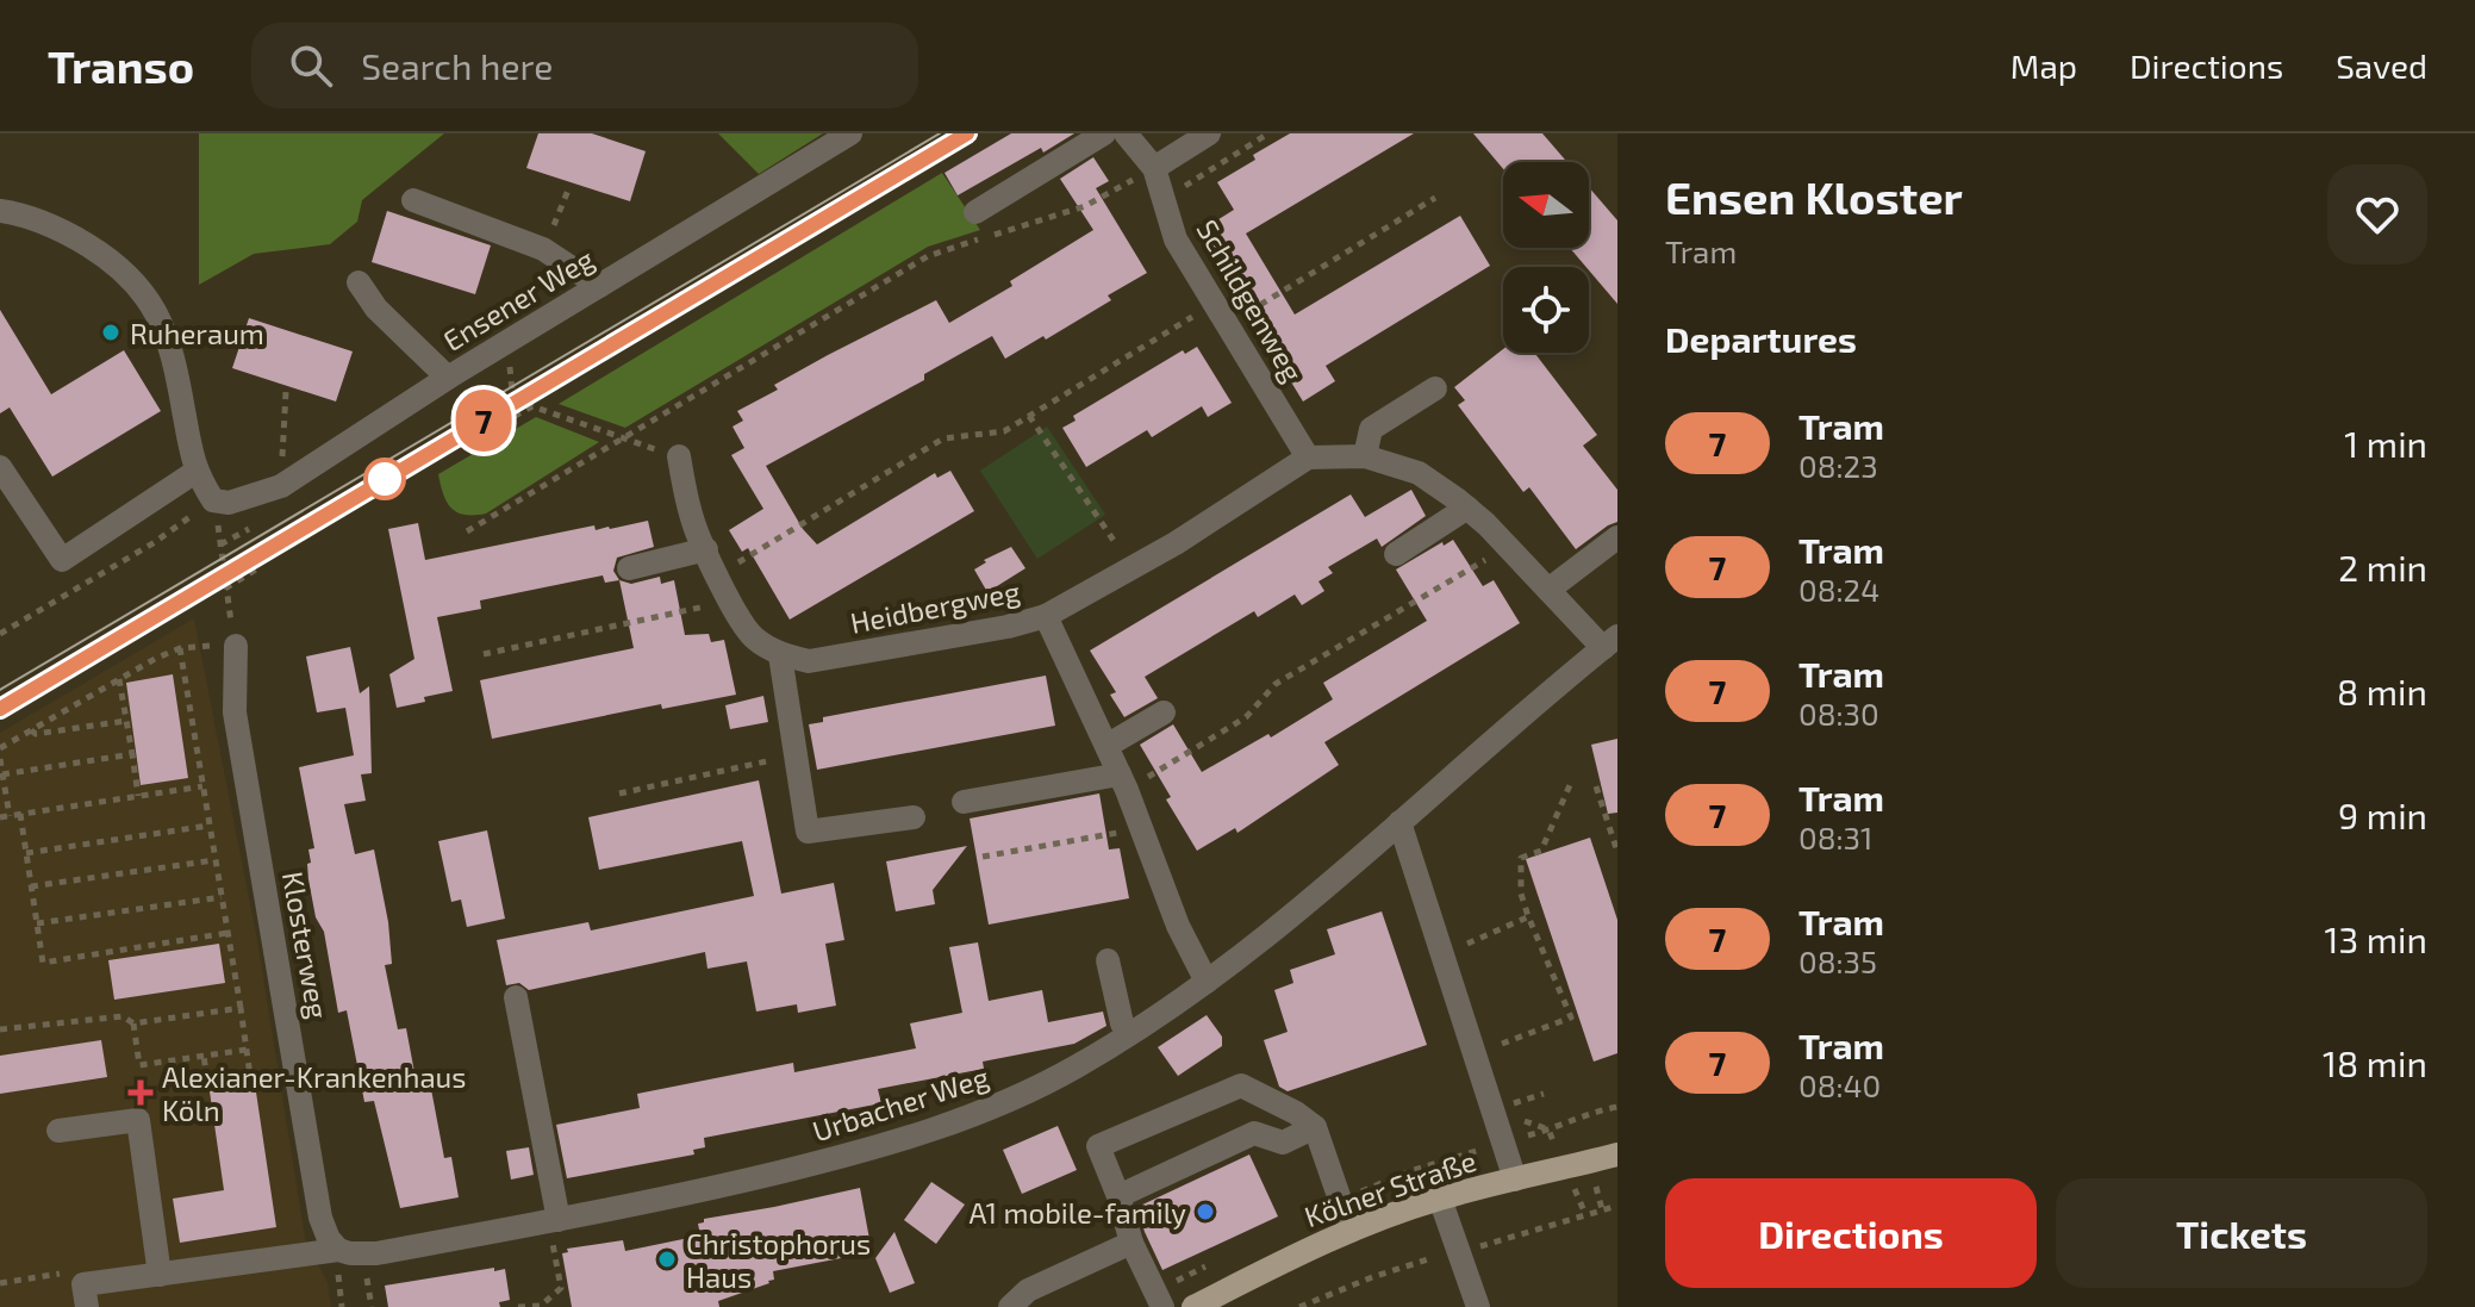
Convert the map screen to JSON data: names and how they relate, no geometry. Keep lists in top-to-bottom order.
{
  "streets": {
    "main road": ["Kölner Straße"],
    "street": [
      "Ensener Weg",
      "Schildgenweg",
      "Heidbergweg",
      "Klosterweg",
      "Urbacher Weg"
    ]
  },
  "crossings": [
    ["Heidbergweg", "Urbacher Weg"],
    ["Klosterweg", "Urbacher Weg"]
  ],
  "places": {
    "other": ["Ruheraum", "A1 mobile-family", "Christophorus Haus"],
    "health": ["Alexianer-Krankenhaus Köln"]
  },
  "lines": ["tram line 7"],
  "north": "left",
  "page": {
    "header": "Transo",
    "search": "Search here",
    "nav": ["Map", "Directions", "Saved"],
    "on_map": "7",
    "heading": [
      ["Ensen Kloster", "Tram"],
      "Departures"
    ],
    "list": [
      {
        "mark": "7",
        "name": "Tram",
        "note": "08:23",
        "value": "1 min"
      },
      {
        "mark": "7",
        "name": "Tram",
        "note": "08:24",
        "value": "2 min"
      },
      {
        "mark": "7",
        "name": "Tram",
        "note": "08:30",
        "value": "8 min"
      },
      {
        "mark": "7",
        "name": "Tram",
        "note": "08:31",
        "value": "9 min"
      },
      {
        "mark": "7",
        "name": "Tram",
        "note": "08:35",
        "value": "13 min"
      },
      {
        "mark": "7",
        "name": "Tram",
        "note": "08:40",
        "value": "18 min"
      }
    ],
    "buttons": ["Directions", "Tickets"]
  }
}
